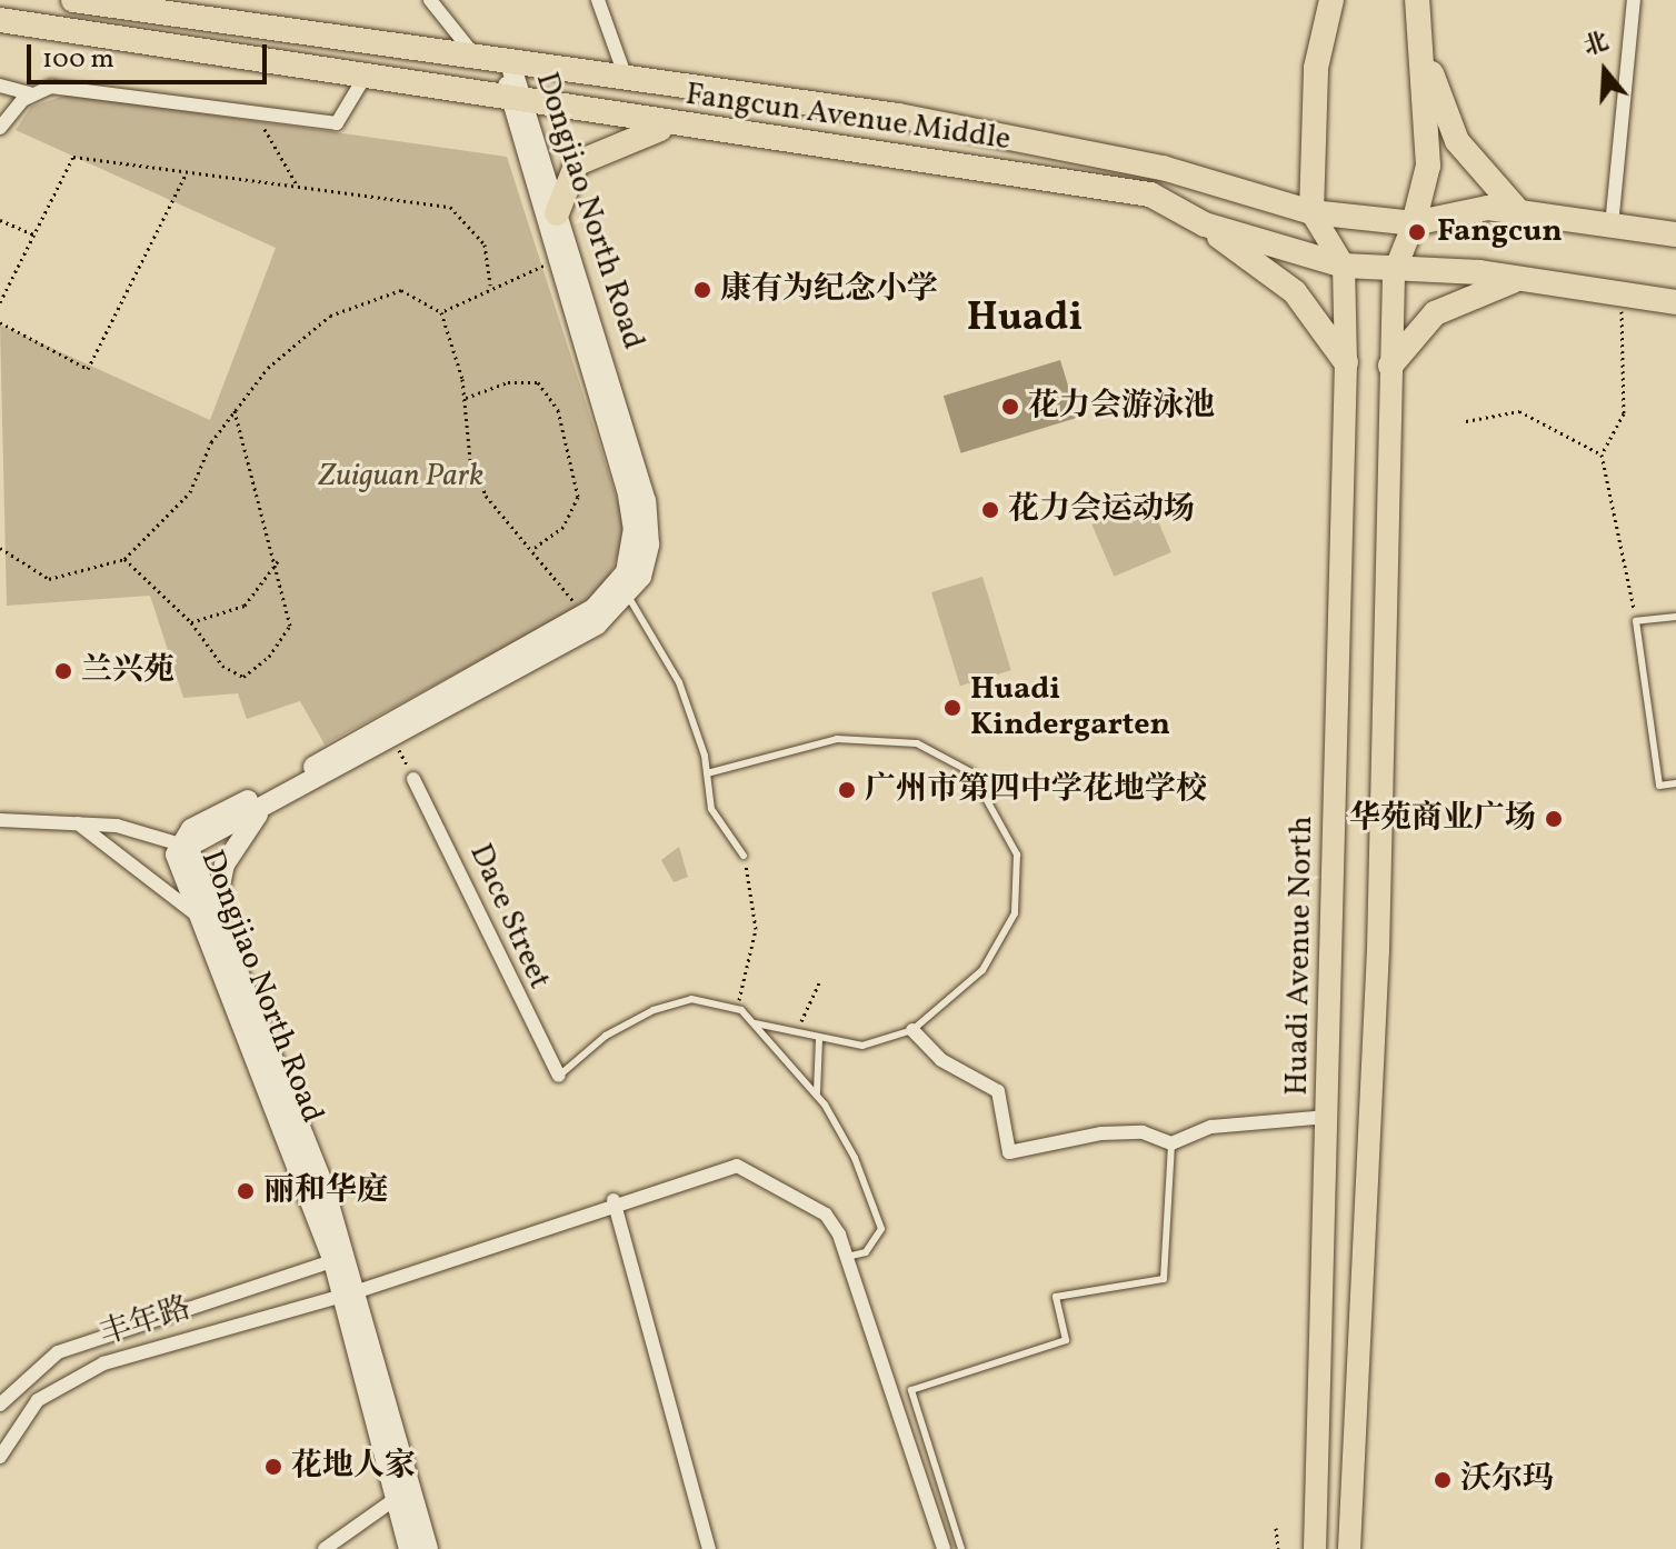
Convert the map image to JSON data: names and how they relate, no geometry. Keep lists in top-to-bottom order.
{
  "streets": {
    "highway": ["Fangcun Avenue Middle"],
    "main road": ["Dongjiao North Road", "Huadi Avenue North"],
    "street": ["Dace Street", "丰年路"]
  },
  "crossings": [
    ["Fangcun Avenue Middle", "Dongjiao North Road"],
    ["Fangcun Avenue Middle", "Huadi Avenue North"],
    ["Dongjiao North Road", "丰年路"]
  ],
  "districts": ["Huadi"],
  "parks": ["Zuiguan Park"],
  "places": [
    "Fangcun",
    "康有为纪念小学",
    "花力会游泳池",
    "花力会运动场",
    "兰兴苑",
    "Huadi Kindergarten",
    "广州市第四中学花地学校",
    "华苑商业广场",
    "丽和华庭",
    "花地人家",
    "沃尔玛"
  ],
  "scale_bar": "100 m",
  "north": "top"
}
